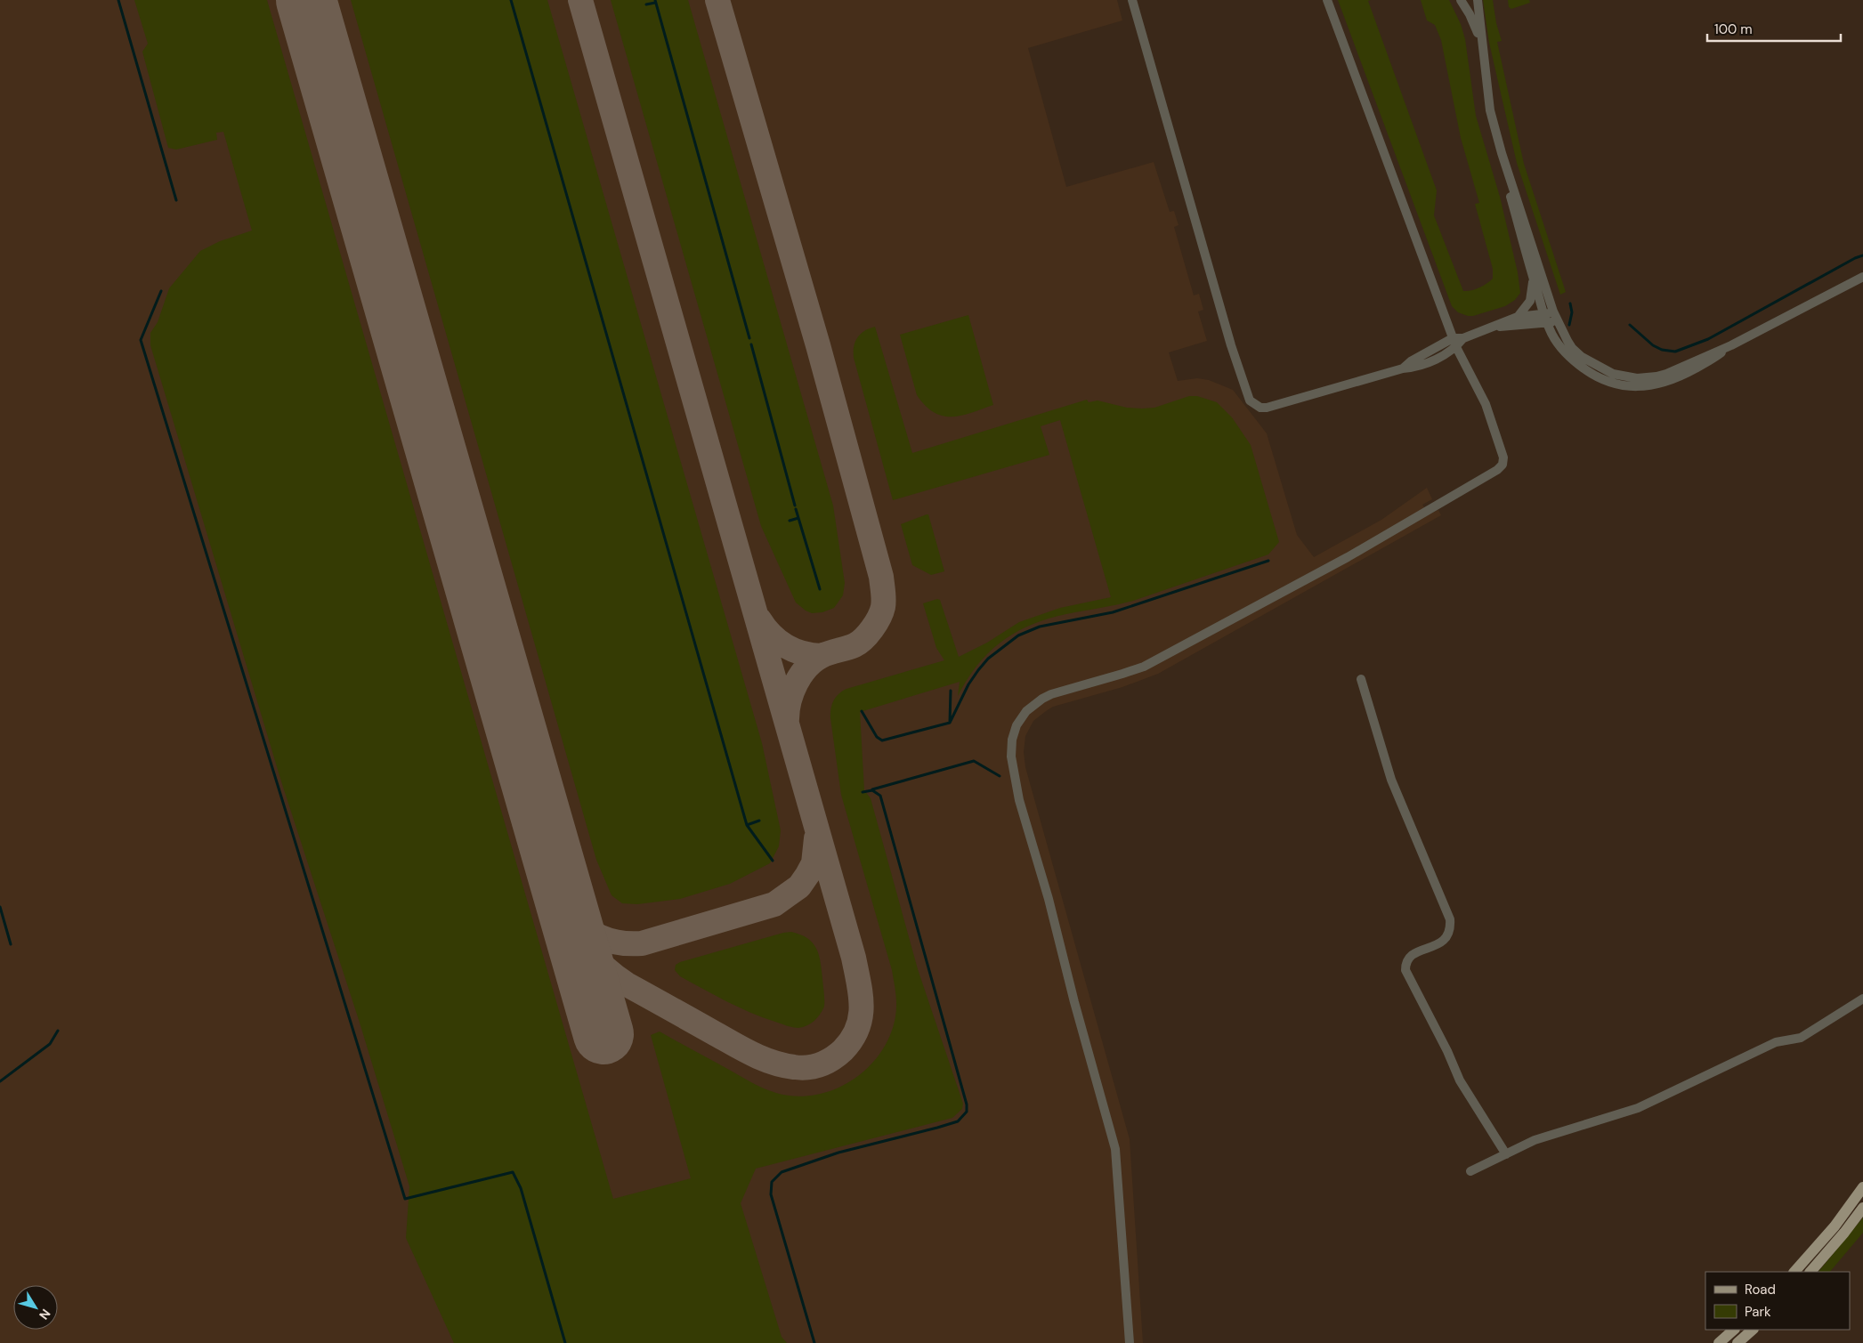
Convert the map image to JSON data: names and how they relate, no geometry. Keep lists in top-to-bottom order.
{
  "legend": ["Road", "Park"],
  "scale_bar": "100 m",
  "north": "bottom right"
}
